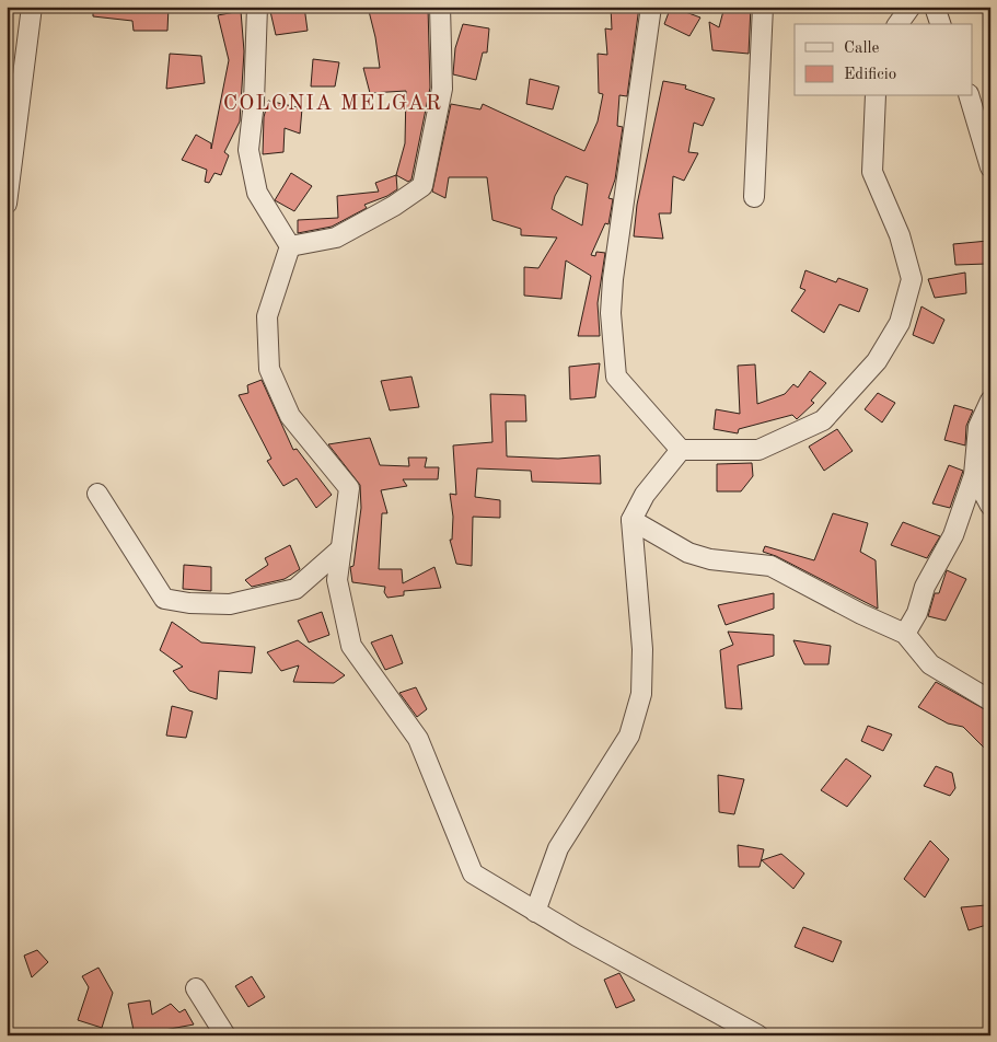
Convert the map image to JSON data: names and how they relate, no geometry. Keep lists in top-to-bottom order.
{
  "districts": ["COLONIA MELGAR"],
  "legend": ["Calle", "Edificio"]
}
